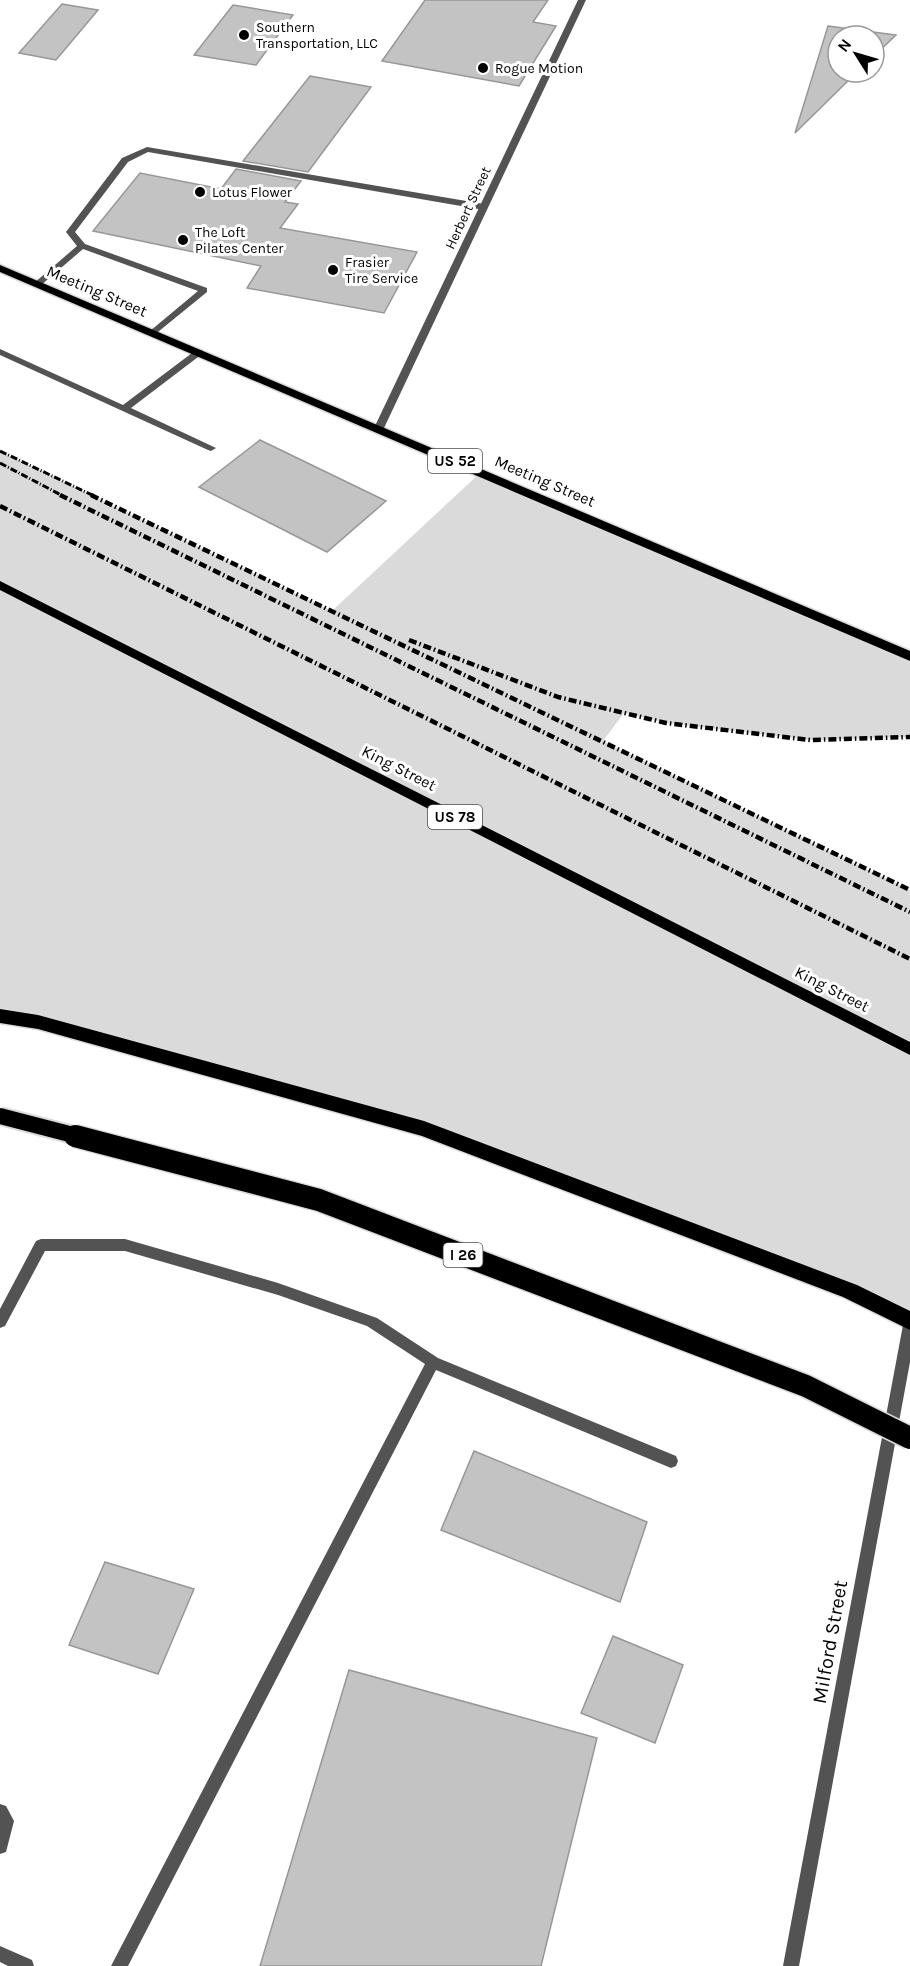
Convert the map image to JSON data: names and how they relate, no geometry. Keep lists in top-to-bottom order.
{
  "streets": {
    "highway": ["I 26"],
    "main road": [
      "Meeting Street",
      "US 52",
      "King Street",
      "US 78"
    ],
    "street": ["Herbert Street", "Milford Street"]
  },
  "crossings": [
    ["Herbert Street", "Meeting Street"]
  ],
  "places": [
    "Southern Transportation, LLC",
    "Rogue Motion",
    "Lotus Flower",
    "The Loft Pilates Center",
    "Frasier Tire Service"
  ],
  "north": "top left"
}
